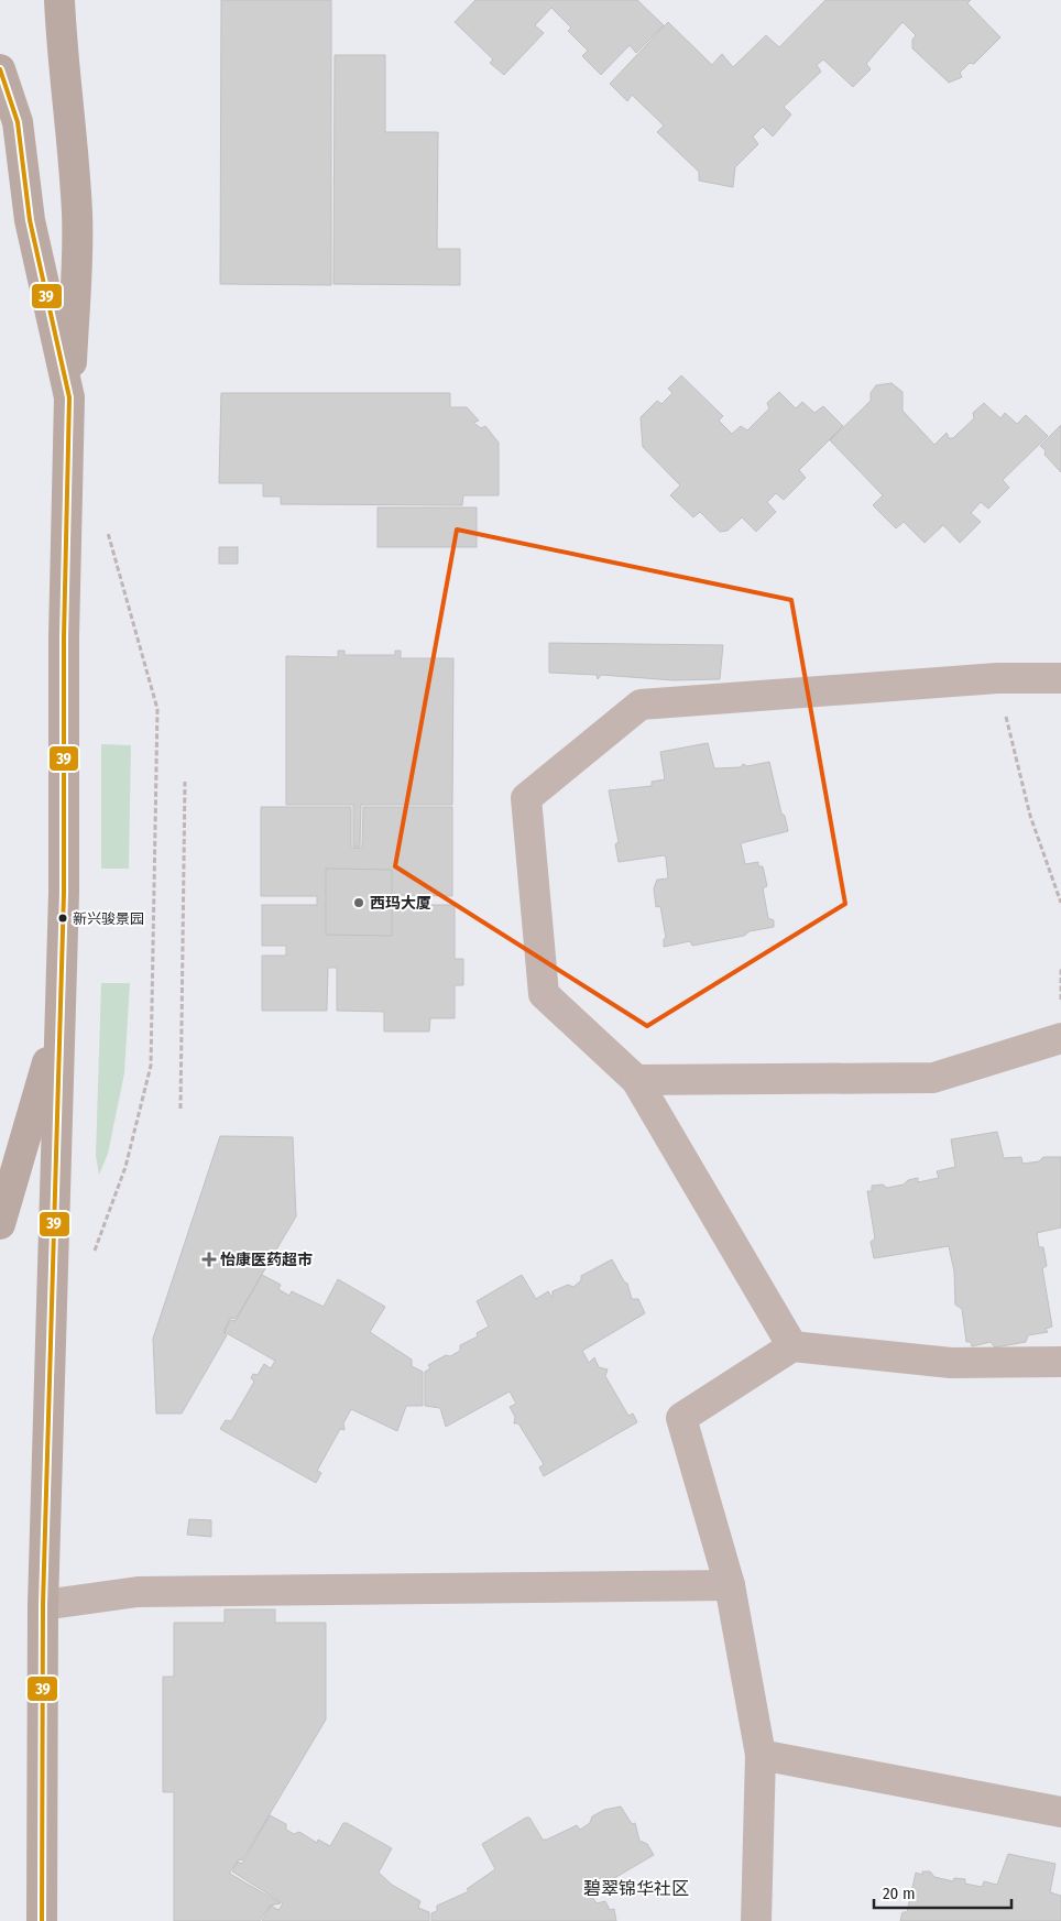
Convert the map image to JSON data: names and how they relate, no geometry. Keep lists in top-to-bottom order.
{
  "districts": ["碧翠锦华社区"],
  "places": {
    "other": ["西玛大厦", "新兴骏景园"],
    "health": ["怡康医药超市"]
  },
  "lines": ["transit line 39"],
  "scale_bar": "20 m"
}
